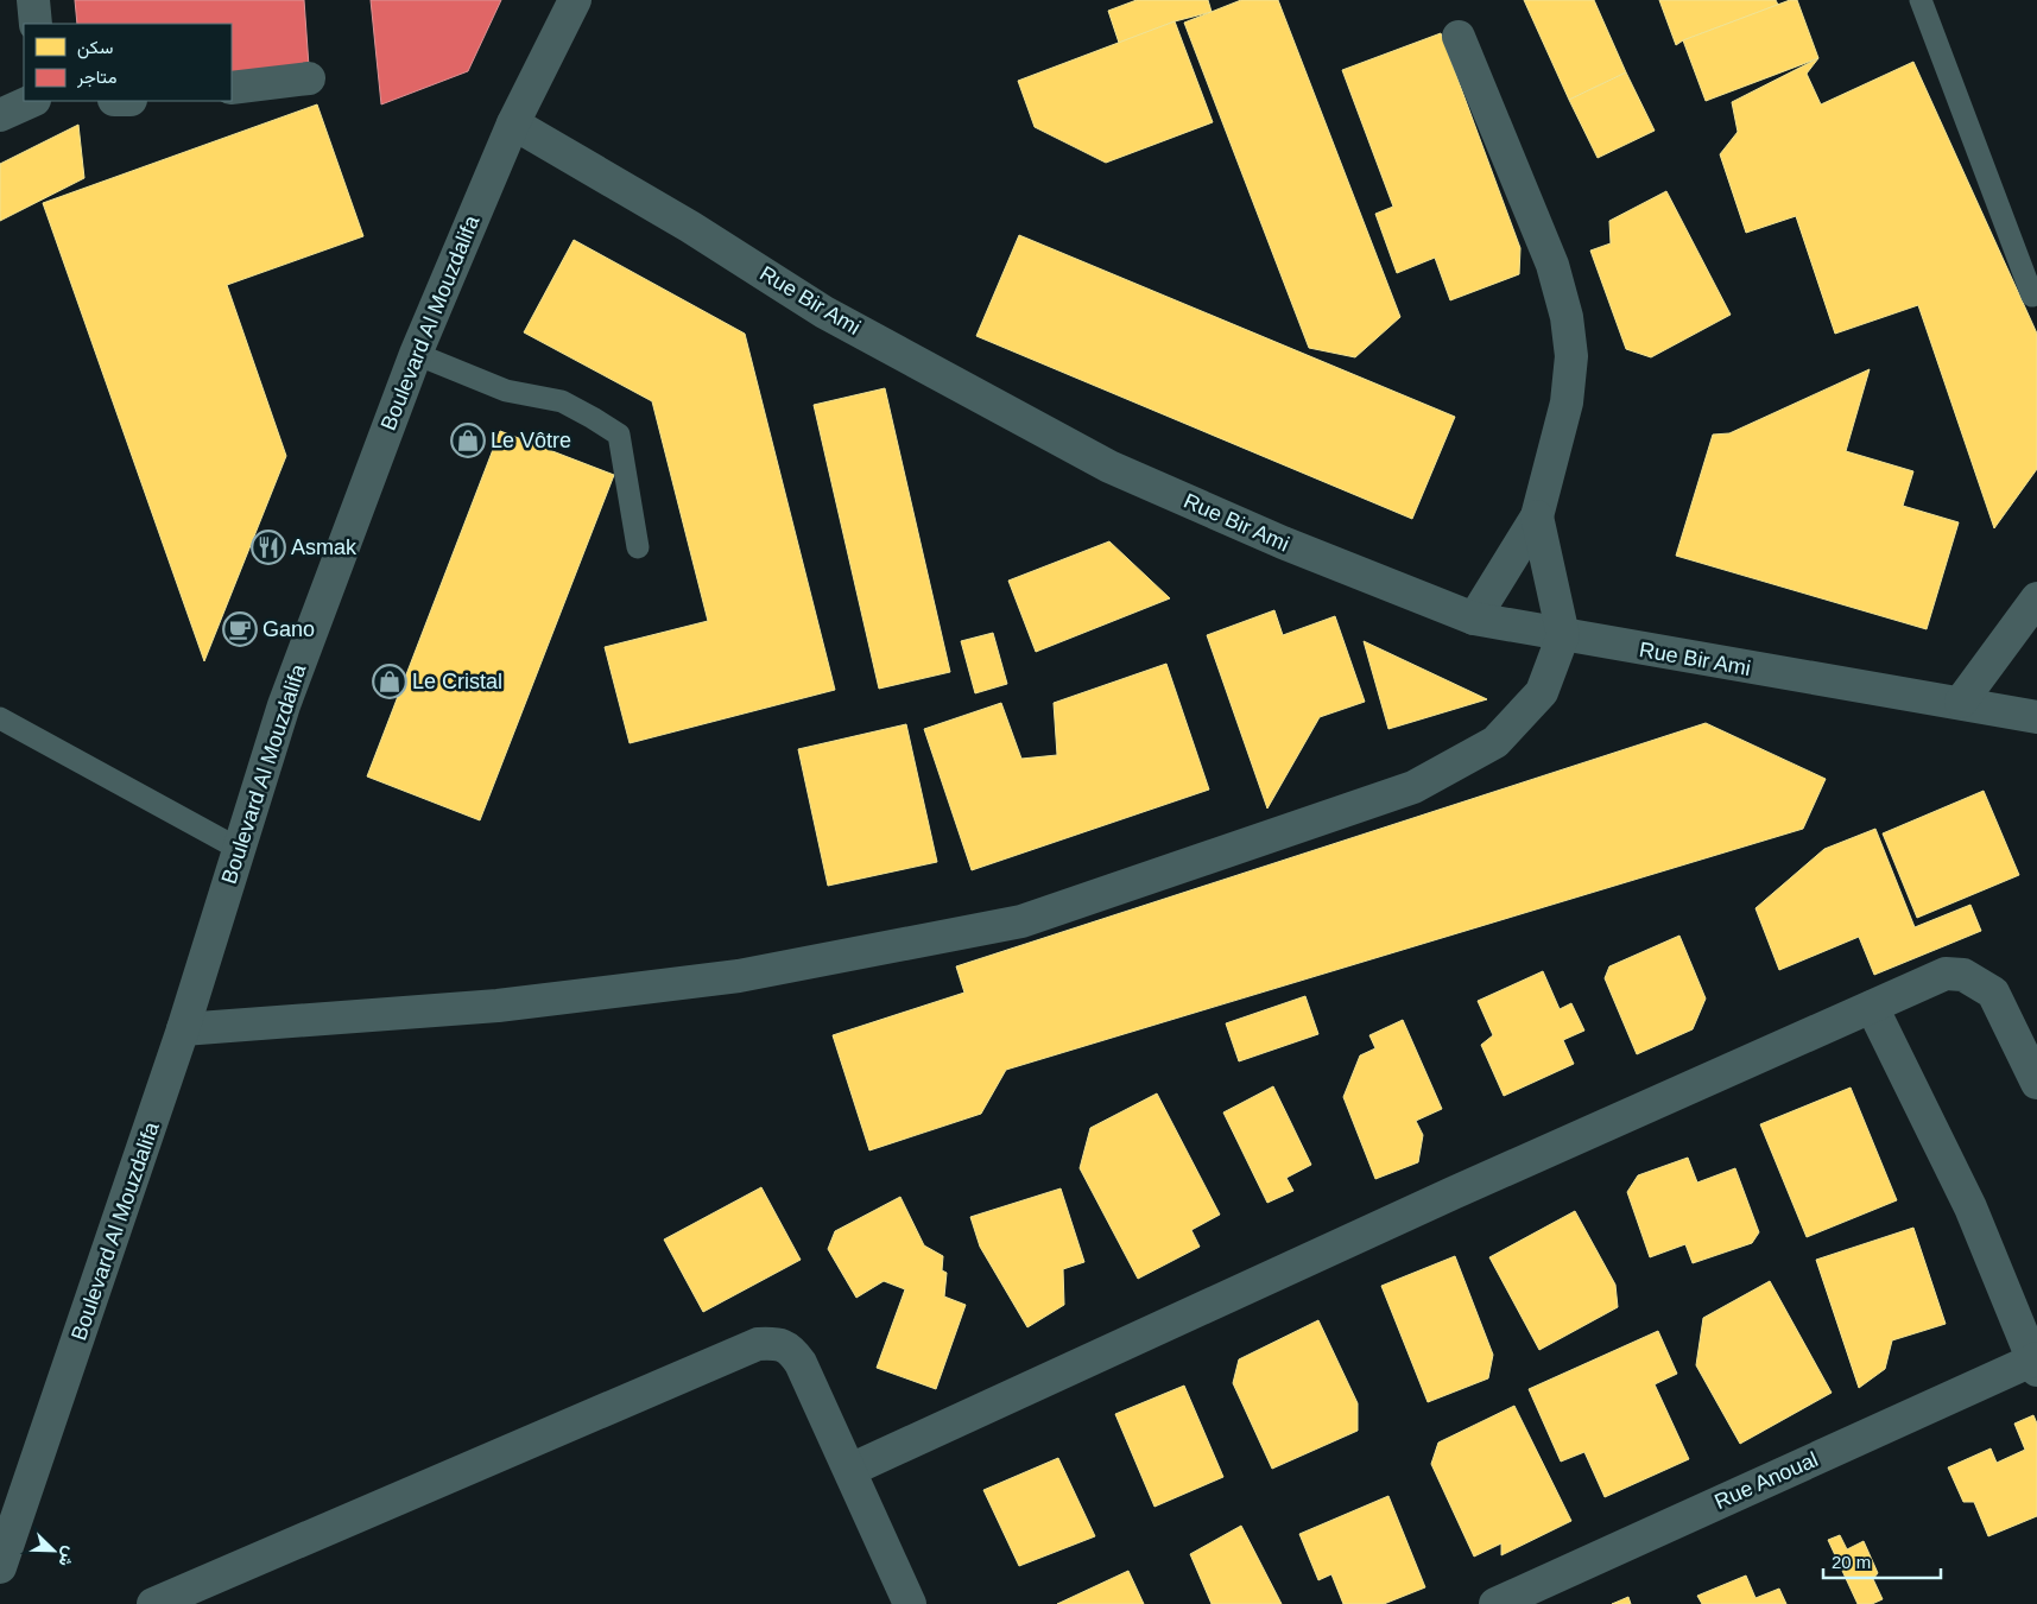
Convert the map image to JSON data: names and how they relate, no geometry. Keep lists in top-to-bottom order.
{
  "streets": {
    "street": ["Rue Bir Ami", "Boulevard Al Mouzdalifa", "Rue Anoual"]
  },
  "crossings": [
    ["Rue Bir Ami", "Boulevard Al Mouzdalifa"]
  ],
  "places": {
    "shop": ["Le Vôtre", "Le Cristal"],
    "restaurant": ["Asmak"],
    "cafe": ["Gano"]
  },
  "legend": ["سكن", "متاجر"],
  "scale_bar": "20 m",
  "north": "bottom right"
}
